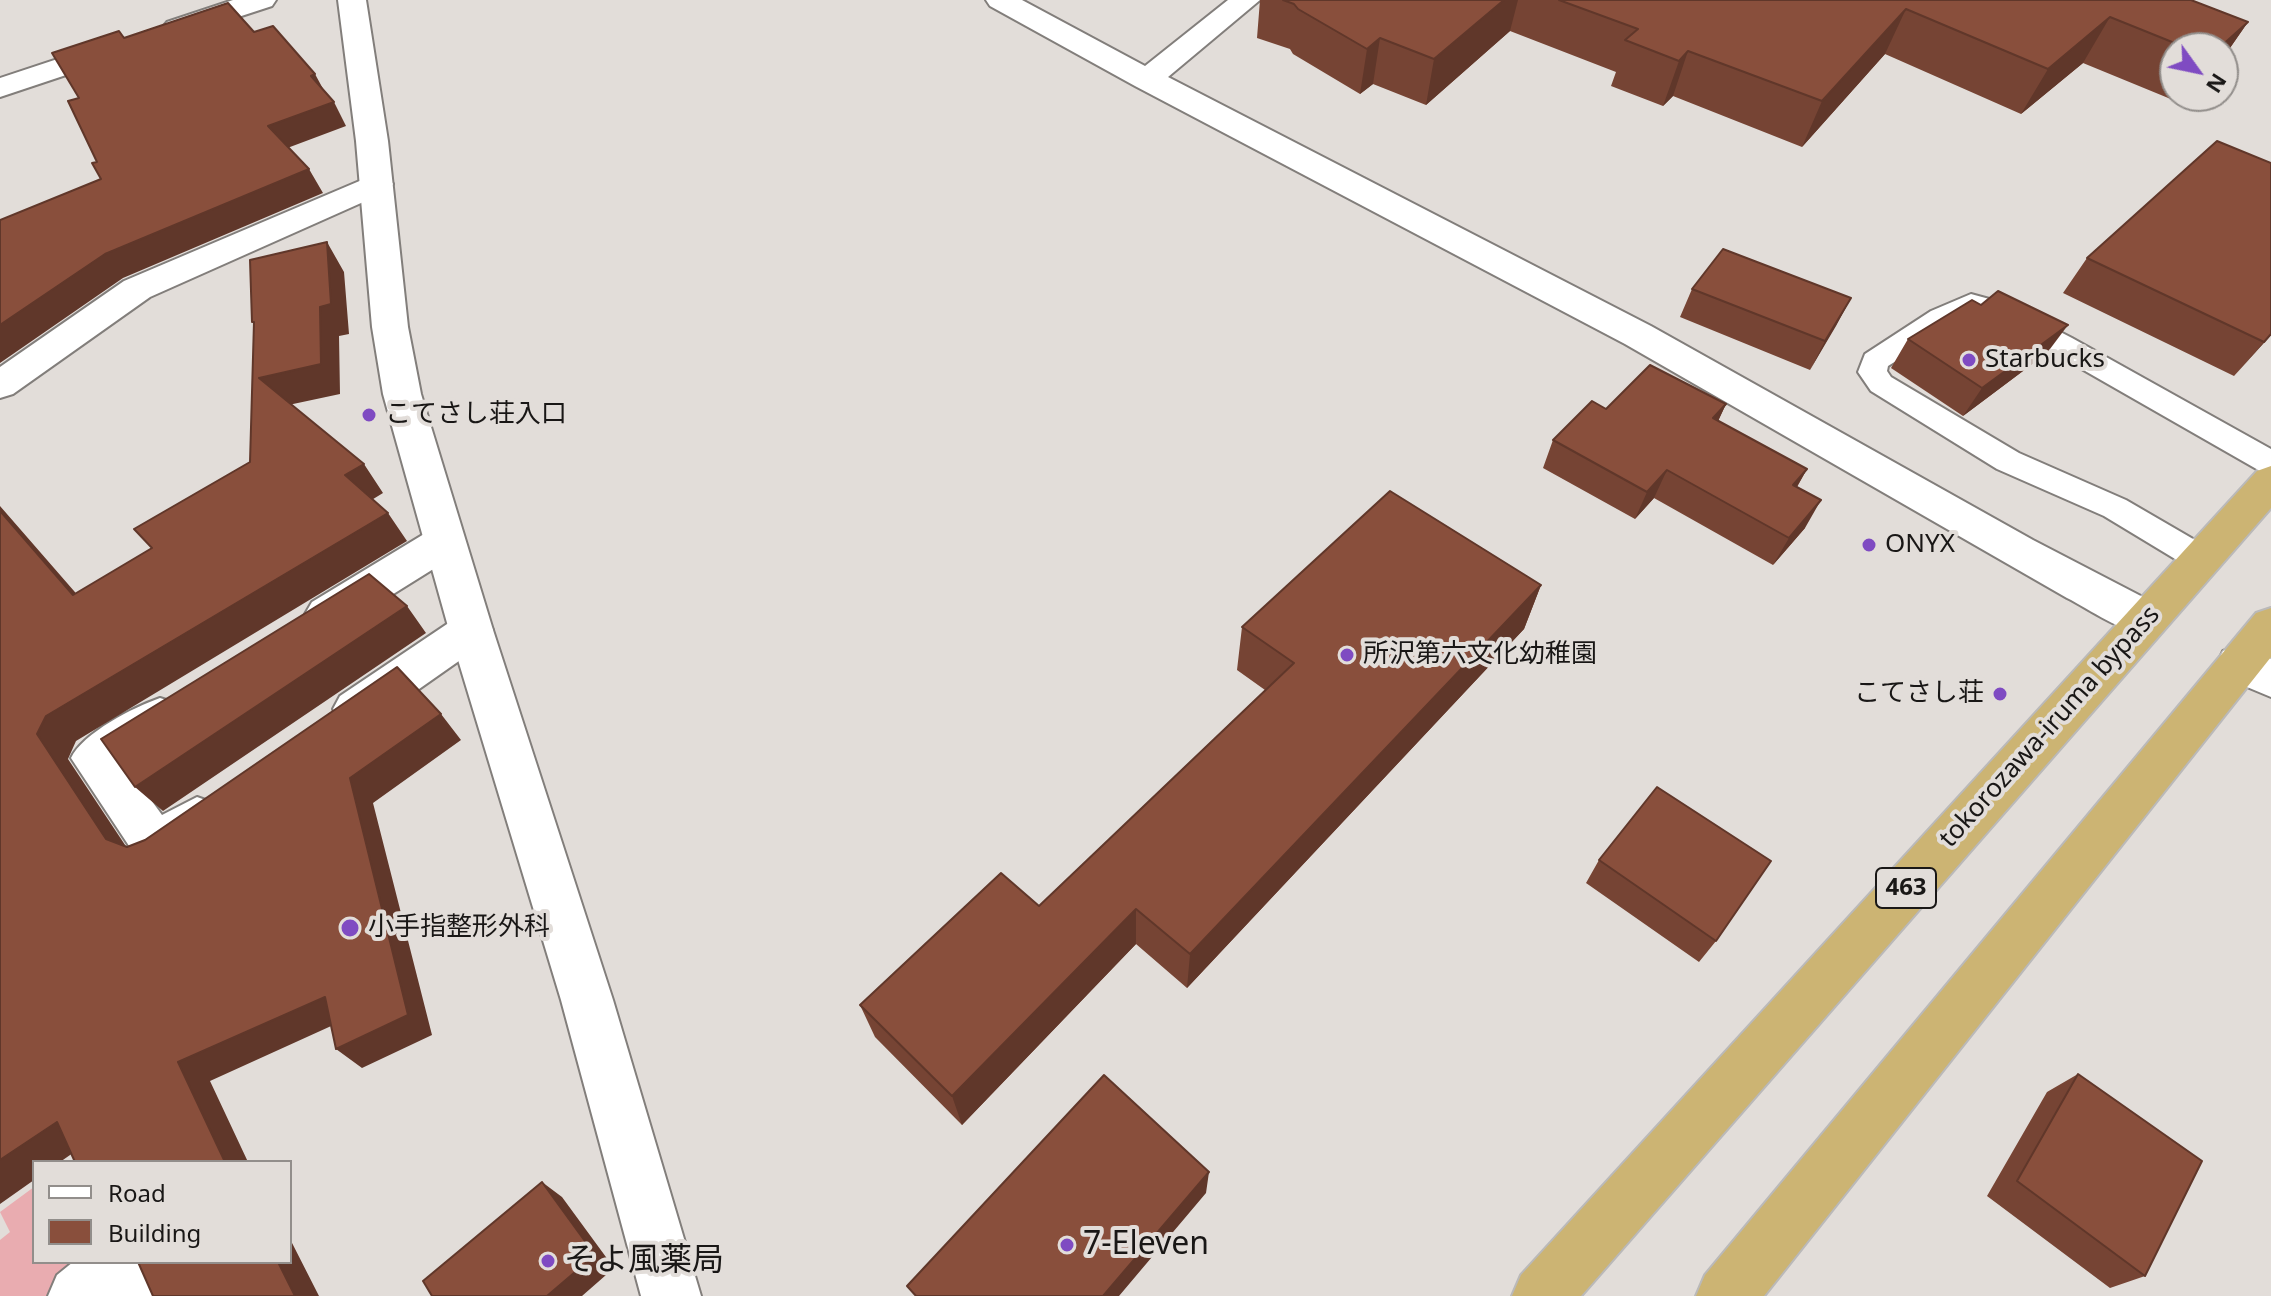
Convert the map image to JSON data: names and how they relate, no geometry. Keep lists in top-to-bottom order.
{
  "streets": {
    "highway": ["tokorozawa-iruma bypass", "463"]
  },
  "places": [
    "Starbucks",
    "こてさし荘入口",
    "ONYX",
    "所沢第六文化幼稚園",
    "こてさし荘",
    "小手指整形外科",
    "7-Eleven",
    "そよ風薬局"
  ],
  "legend": ["Road", "Building"],
  "north": "bottom right"
}
